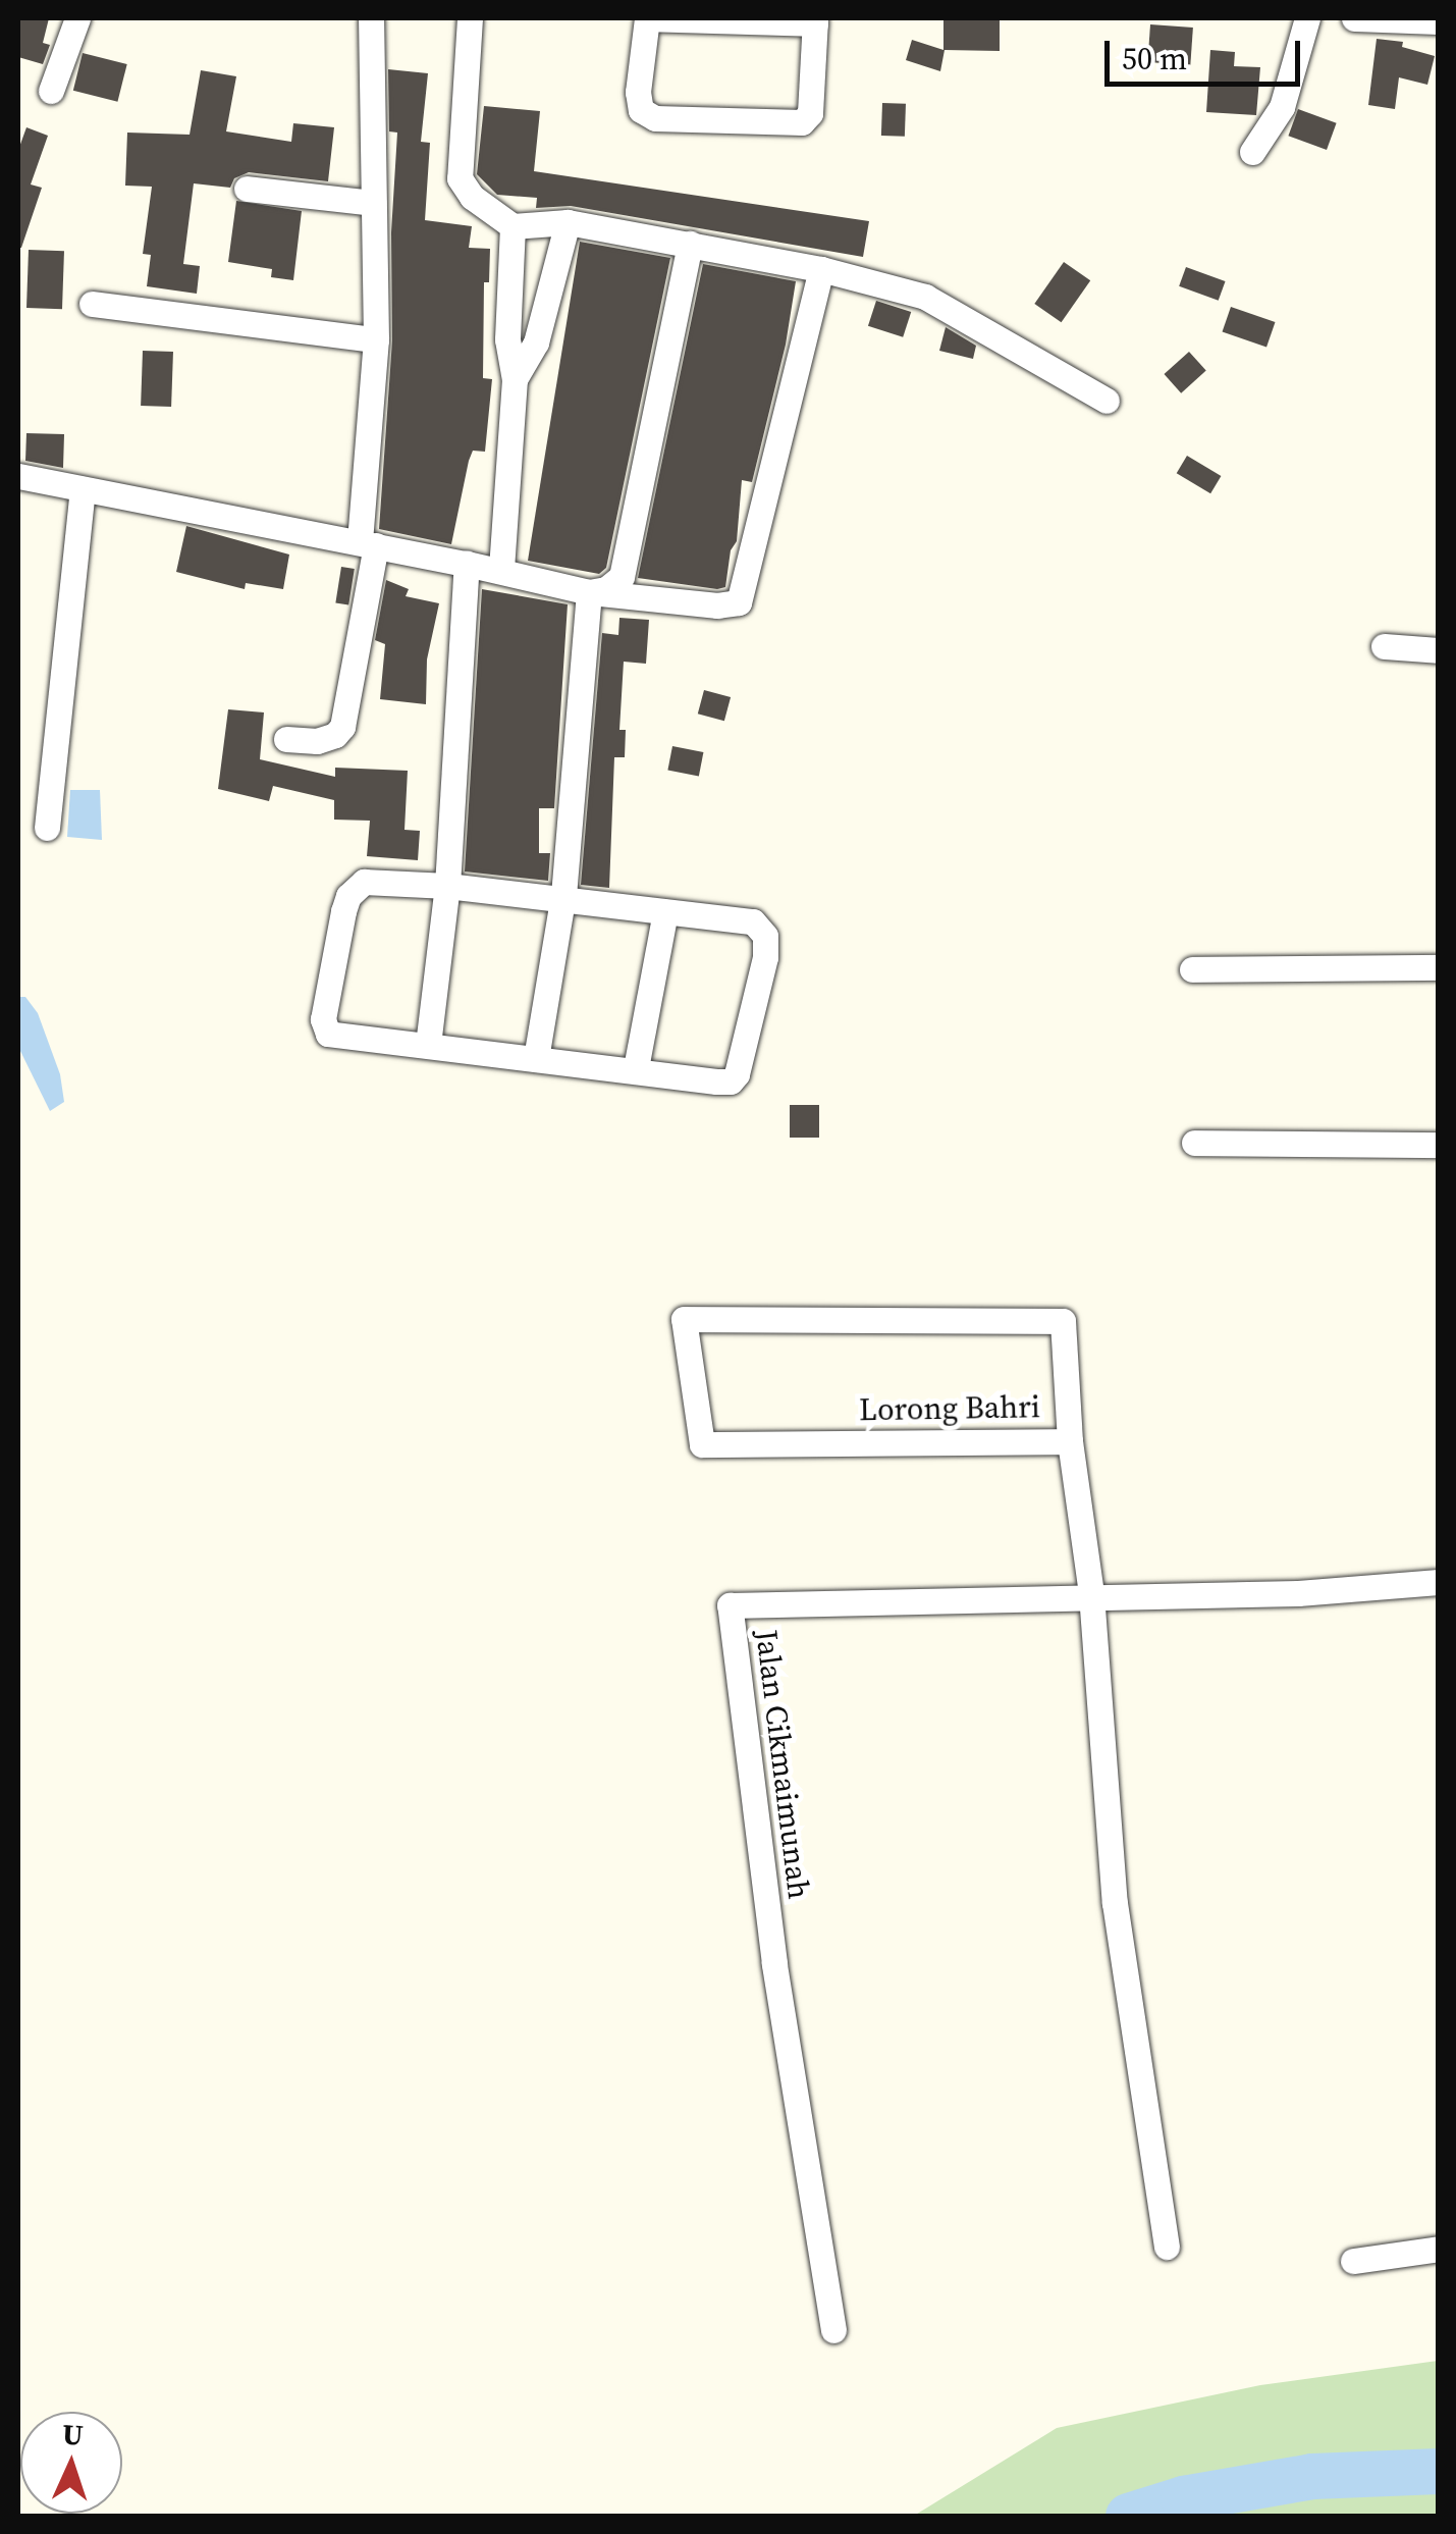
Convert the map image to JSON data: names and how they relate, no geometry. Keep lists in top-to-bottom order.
{
  "streets": {
    "street": ["Lorong Bahri", "Jalan Cikmaimunah"]
  },
  "scale_bar": "50 m",
  "north": "top"
}
